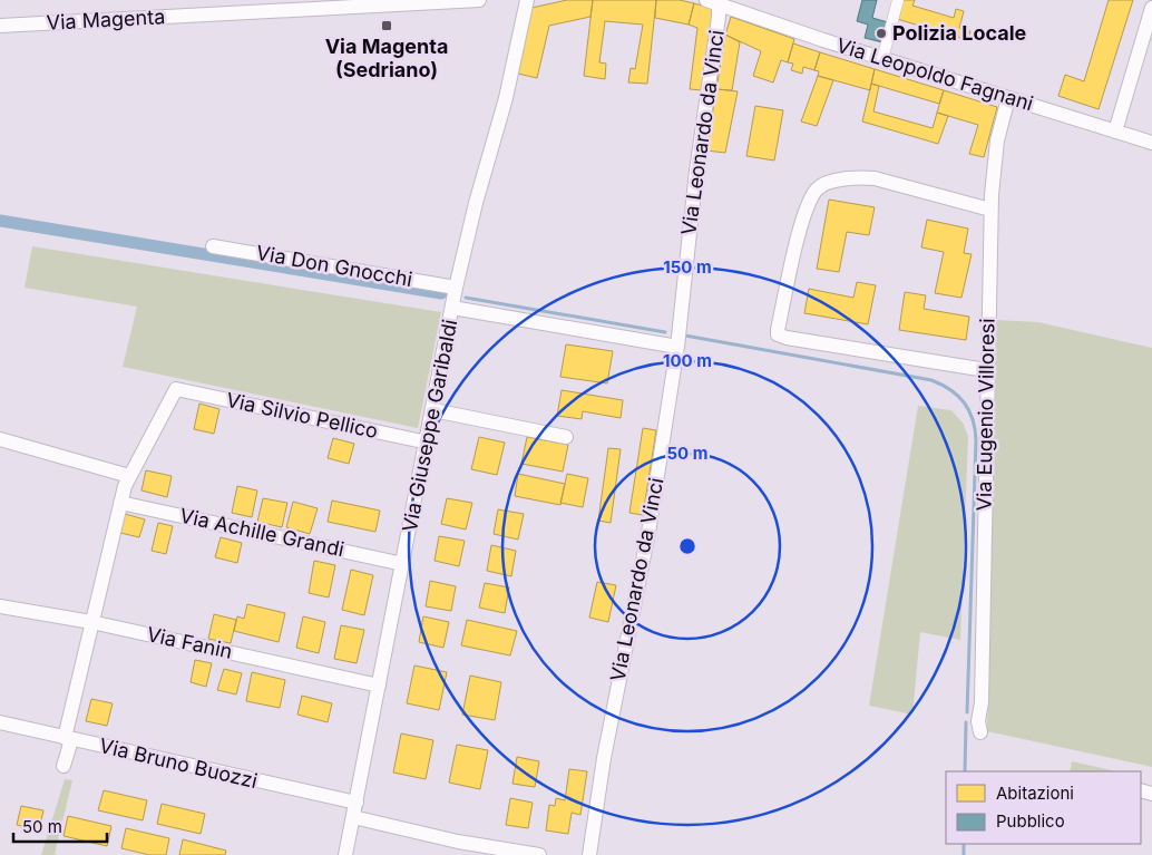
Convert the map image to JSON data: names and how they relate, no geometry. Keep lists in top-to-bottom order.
{
  "streets": {
    "street": [
      "Via Magenta",
      "Via Leopoldo Fagnani",
      "Via Leonardo da Vinci",
      "Via Don Gnocchi",
      "Via Eugenio Villoresi",
      "Via Silvio Pellico",
      "Via Giuseppe Garibaldi",
      "Via Achille Grandi",
      "Via Fanin",
      "Via Bruno Buozzi"
    ]
  },
  "crossings": [
    ["Via Leopoldo Fagnani", "Via Leonardo da Vinci"],
    ["Via Leopoldo Fagnani", "Via Eugenio Villoresi"],
    ["Via Don Gnocchi", "Via Giuseppe Garibaldi"],
    ["Via Silvio Pellico", "Via Giuseppe Garibaldi"],
    ["Via Giuseppe Garibaldi", "Via Achille Grandi"],
    ["Via Giuseppe Garibaldi", "Via Fanin"],
    ["Via Giuseppe Garibaldi", "Via Bruno Buozzi"]
  ],
  "places": {
    "transit": ["Via Magenta (Sedriano)"],
    "other": ["Polizia Locale"]
  },
  "legend": ["Abitazioni", "Pubblico"],
  "scale_bar": "50 m",
  "rings": ["150 m", "100 m", "50 m"]
}
